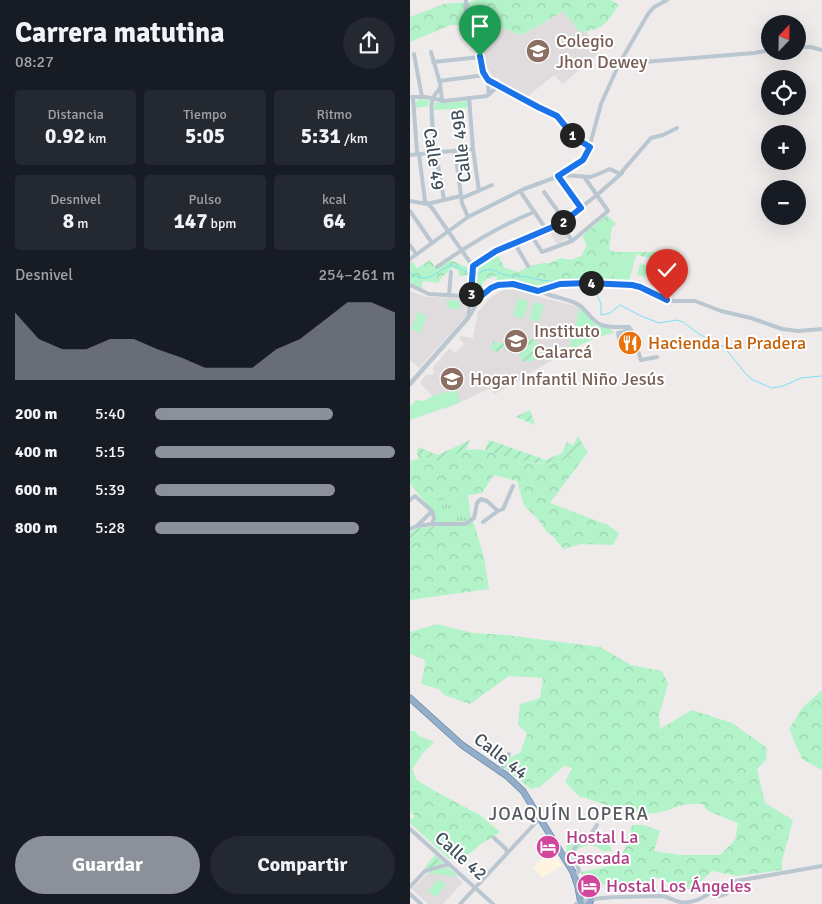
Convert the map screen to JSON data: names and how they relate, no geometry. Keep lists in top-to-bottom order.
{
  "streets": {
    "highway": ["Calle 44"],
    "street": ["Calle 49B", "Calle 49", "Calle 42"]
  },
  "districts": ["JOAQUÍN LOPERA"],
  "places": {
    "school or university": ["Colegio Jhon Dewey", "Instituto Calarcá", "Hogar Infantil Niño Jesús"],
    "restaurant": ["Hacienda La Pradera"],
    "hotel": ["Hostal La Cascada", "Hostal Los Ángeles"]
  },
  "north": "top",
  "page": {
    "heading": ["Carrera matutina", "08:27"],
    "map_buttons": ["+", "−"],
    "stats": [
      ["Distancia", "0.92 km"],
      ["Tiempo", "5:05"],
      ["Ritmo", "5:31 /km"],
      ["Desnivel", "8 m"],
      ["Pulso", "147 bpm"],
      ["kcal", "64"]
    ],
    "pins": [
      "1",
      "2",
      "4",
      "3"
    ],
    "chart": ["Desnivel", "254–261 m"],
    "list": [
      {
        "name": "200 m",
        "note": "5:40"
      },
      {
        "name": "400 m",
        "note": "5:15"
      },
      {
        "name": "600 m",
        "note": "5:39"
      },
      {
        "name": "800 m",
        "note": "5:28"
      }
    ],
    "buttons": ["Guardar", "Compartir"]
  }
}
